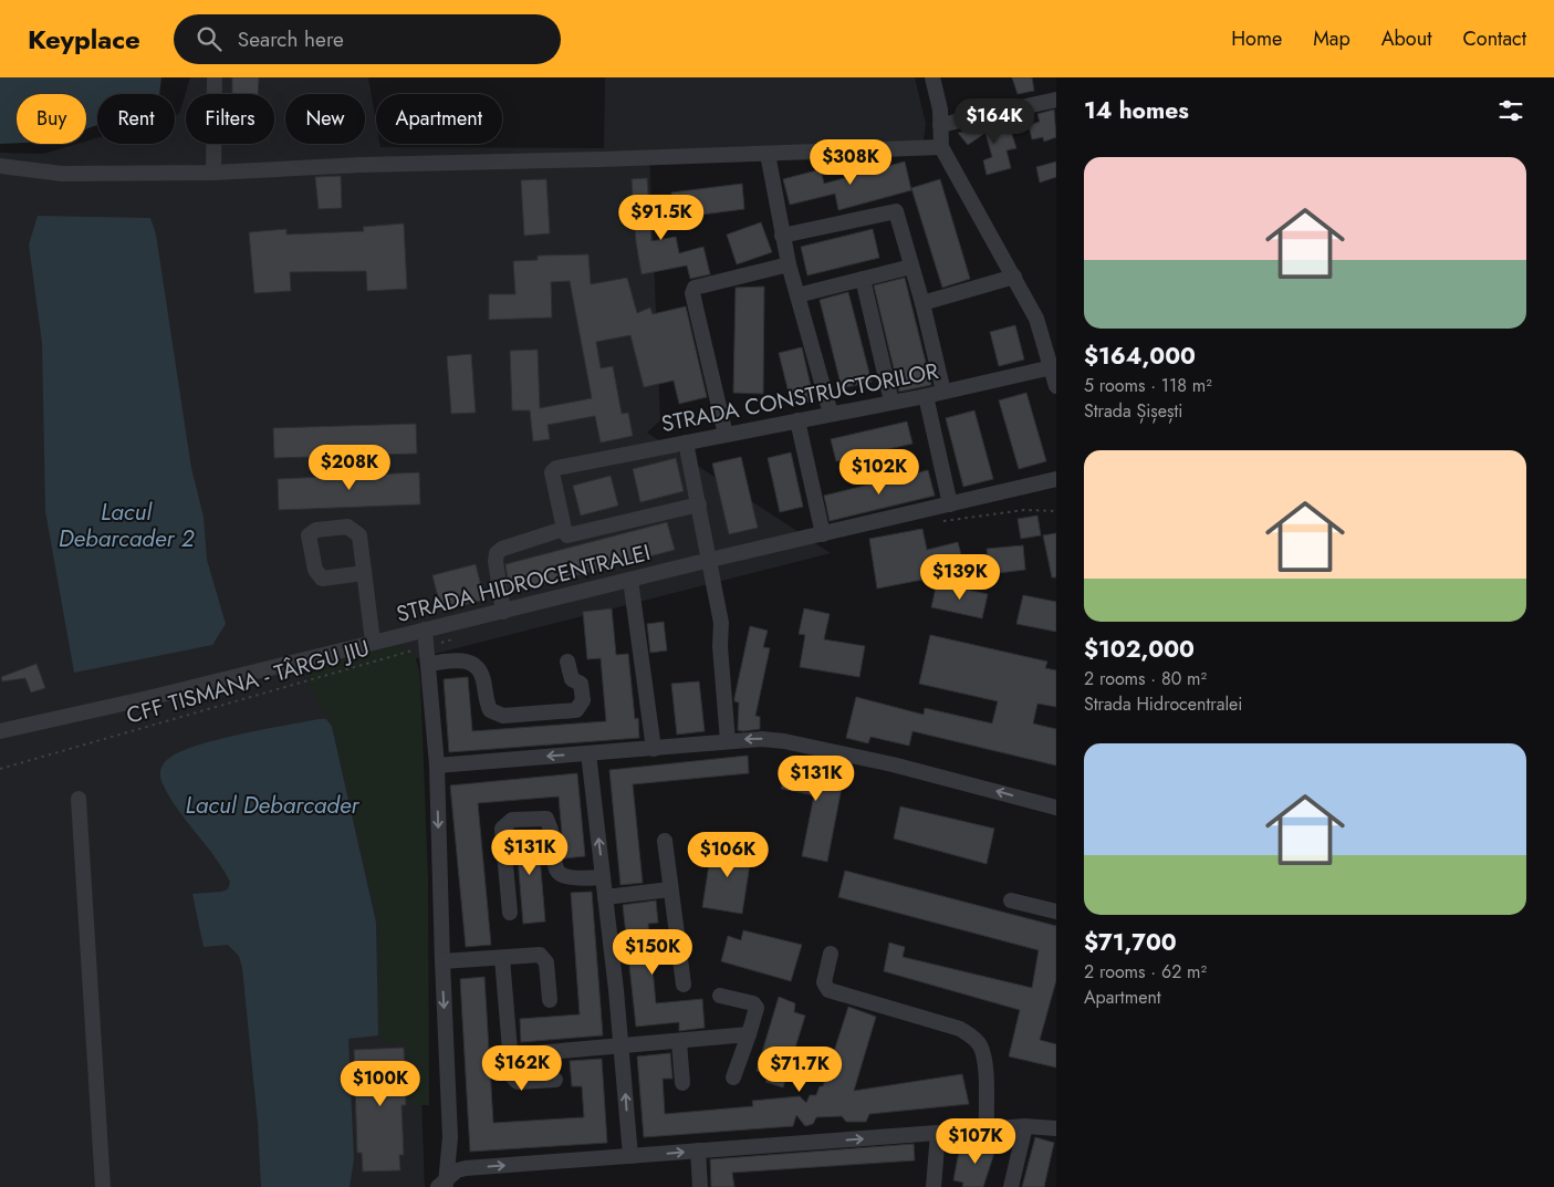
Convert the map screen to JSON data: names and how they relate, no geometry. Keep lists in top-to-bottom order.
{
  "streets": {
    "street": ["STRADA CONSTRUCTORILOR", "STRADA HIDROCENTRALEI"],
    "path": ["CFF TISMANA - TÂRGU JIU"]
  },
  "water": ["Lacul Debarcader 2", "Lacul Debarcader"],
  "page": {
    "header": "Keyplace",
    "search": "Search here",
    "nav": [
      "Home",
      "Map",
      "About",
      "Contact"
    ],
    "heading": "14 homes",
    "chip": [
      "Buy",
      "Rent",
      "Filters",
      "New",
      "Apartment"
    ],
    "price": [
      "$164K",
      "$308K",
      "$91.5K",
      "$208K",
      "$102K",
      "$139K",
      "$131K",
      "$131K",
      "$106K",
      "$150K",
      "$162K",
      "$71.7K",
      "$100K",
      "$107K"
    ],
    "list": [
      {
        "name": "$164,000",
        "note": "5 rooms · 118 m² · Strada Șișești"
      },
      {
        "name": "$102,000",
        "note": "2 rooms · 80 m² · Strada Hidrocentralei"
      },
      {
        "name": "$71,700",
        "note": "2 rooms · 62 m² · Apartment"
      }
    ]
  }
}
